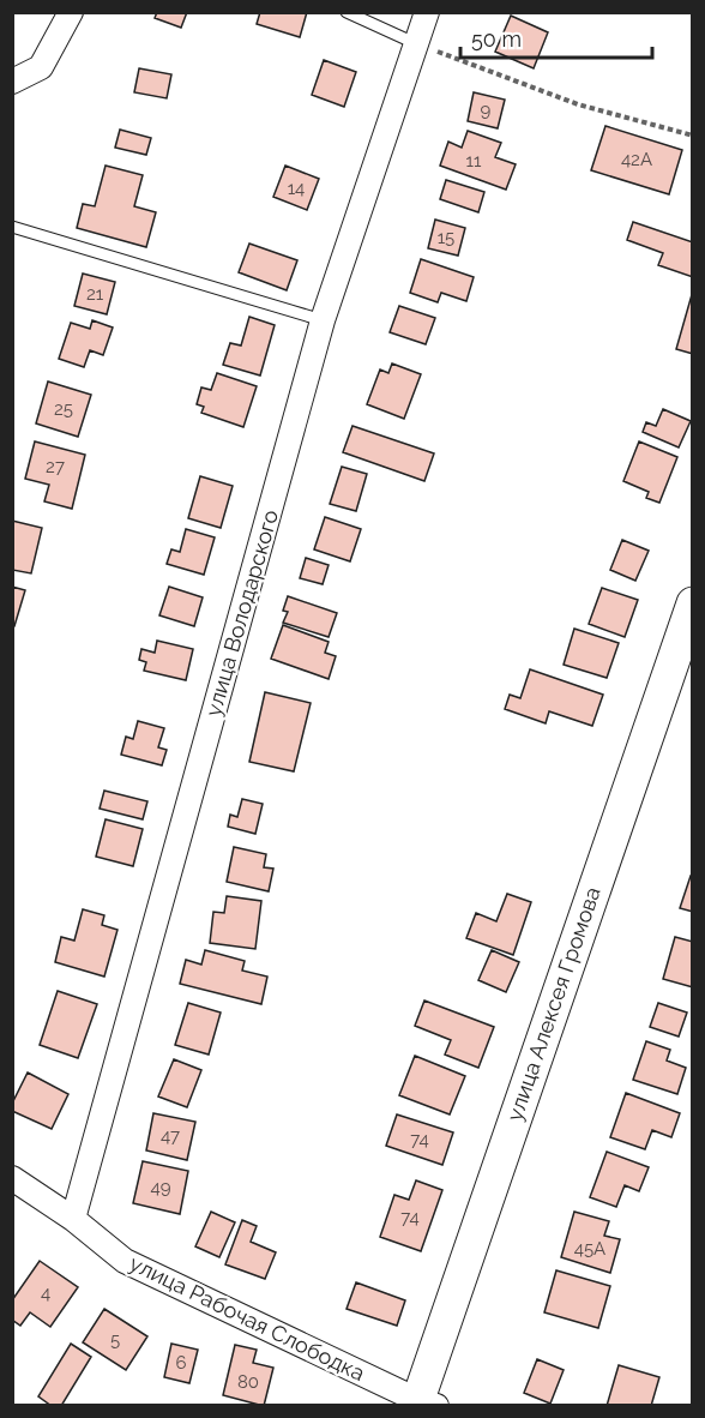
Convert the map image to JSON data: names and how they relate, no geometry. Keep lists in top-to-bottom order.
{
  "streets": {
    "street": ["улица Володарского", "улица Алексея Громова", "улица Рабочая Слободка"]
  },
  "crossings": [
    ["улица Володарского", "улица Рабочая Слободка"],
    ["улица Алексея Громова", "улица Рабочая Слободка"]
  ],
  "house_numbers": [
    "9",
    "42А",
    "11",
    "14",
    "15",
    "21",
    "25",
    "27",
    "47",
    "74",
    "49",
    "74",
    "45А",
    "4",
    "5",
    "6",
    "80"
  ],
  "scale_bar": "50 m"
}
